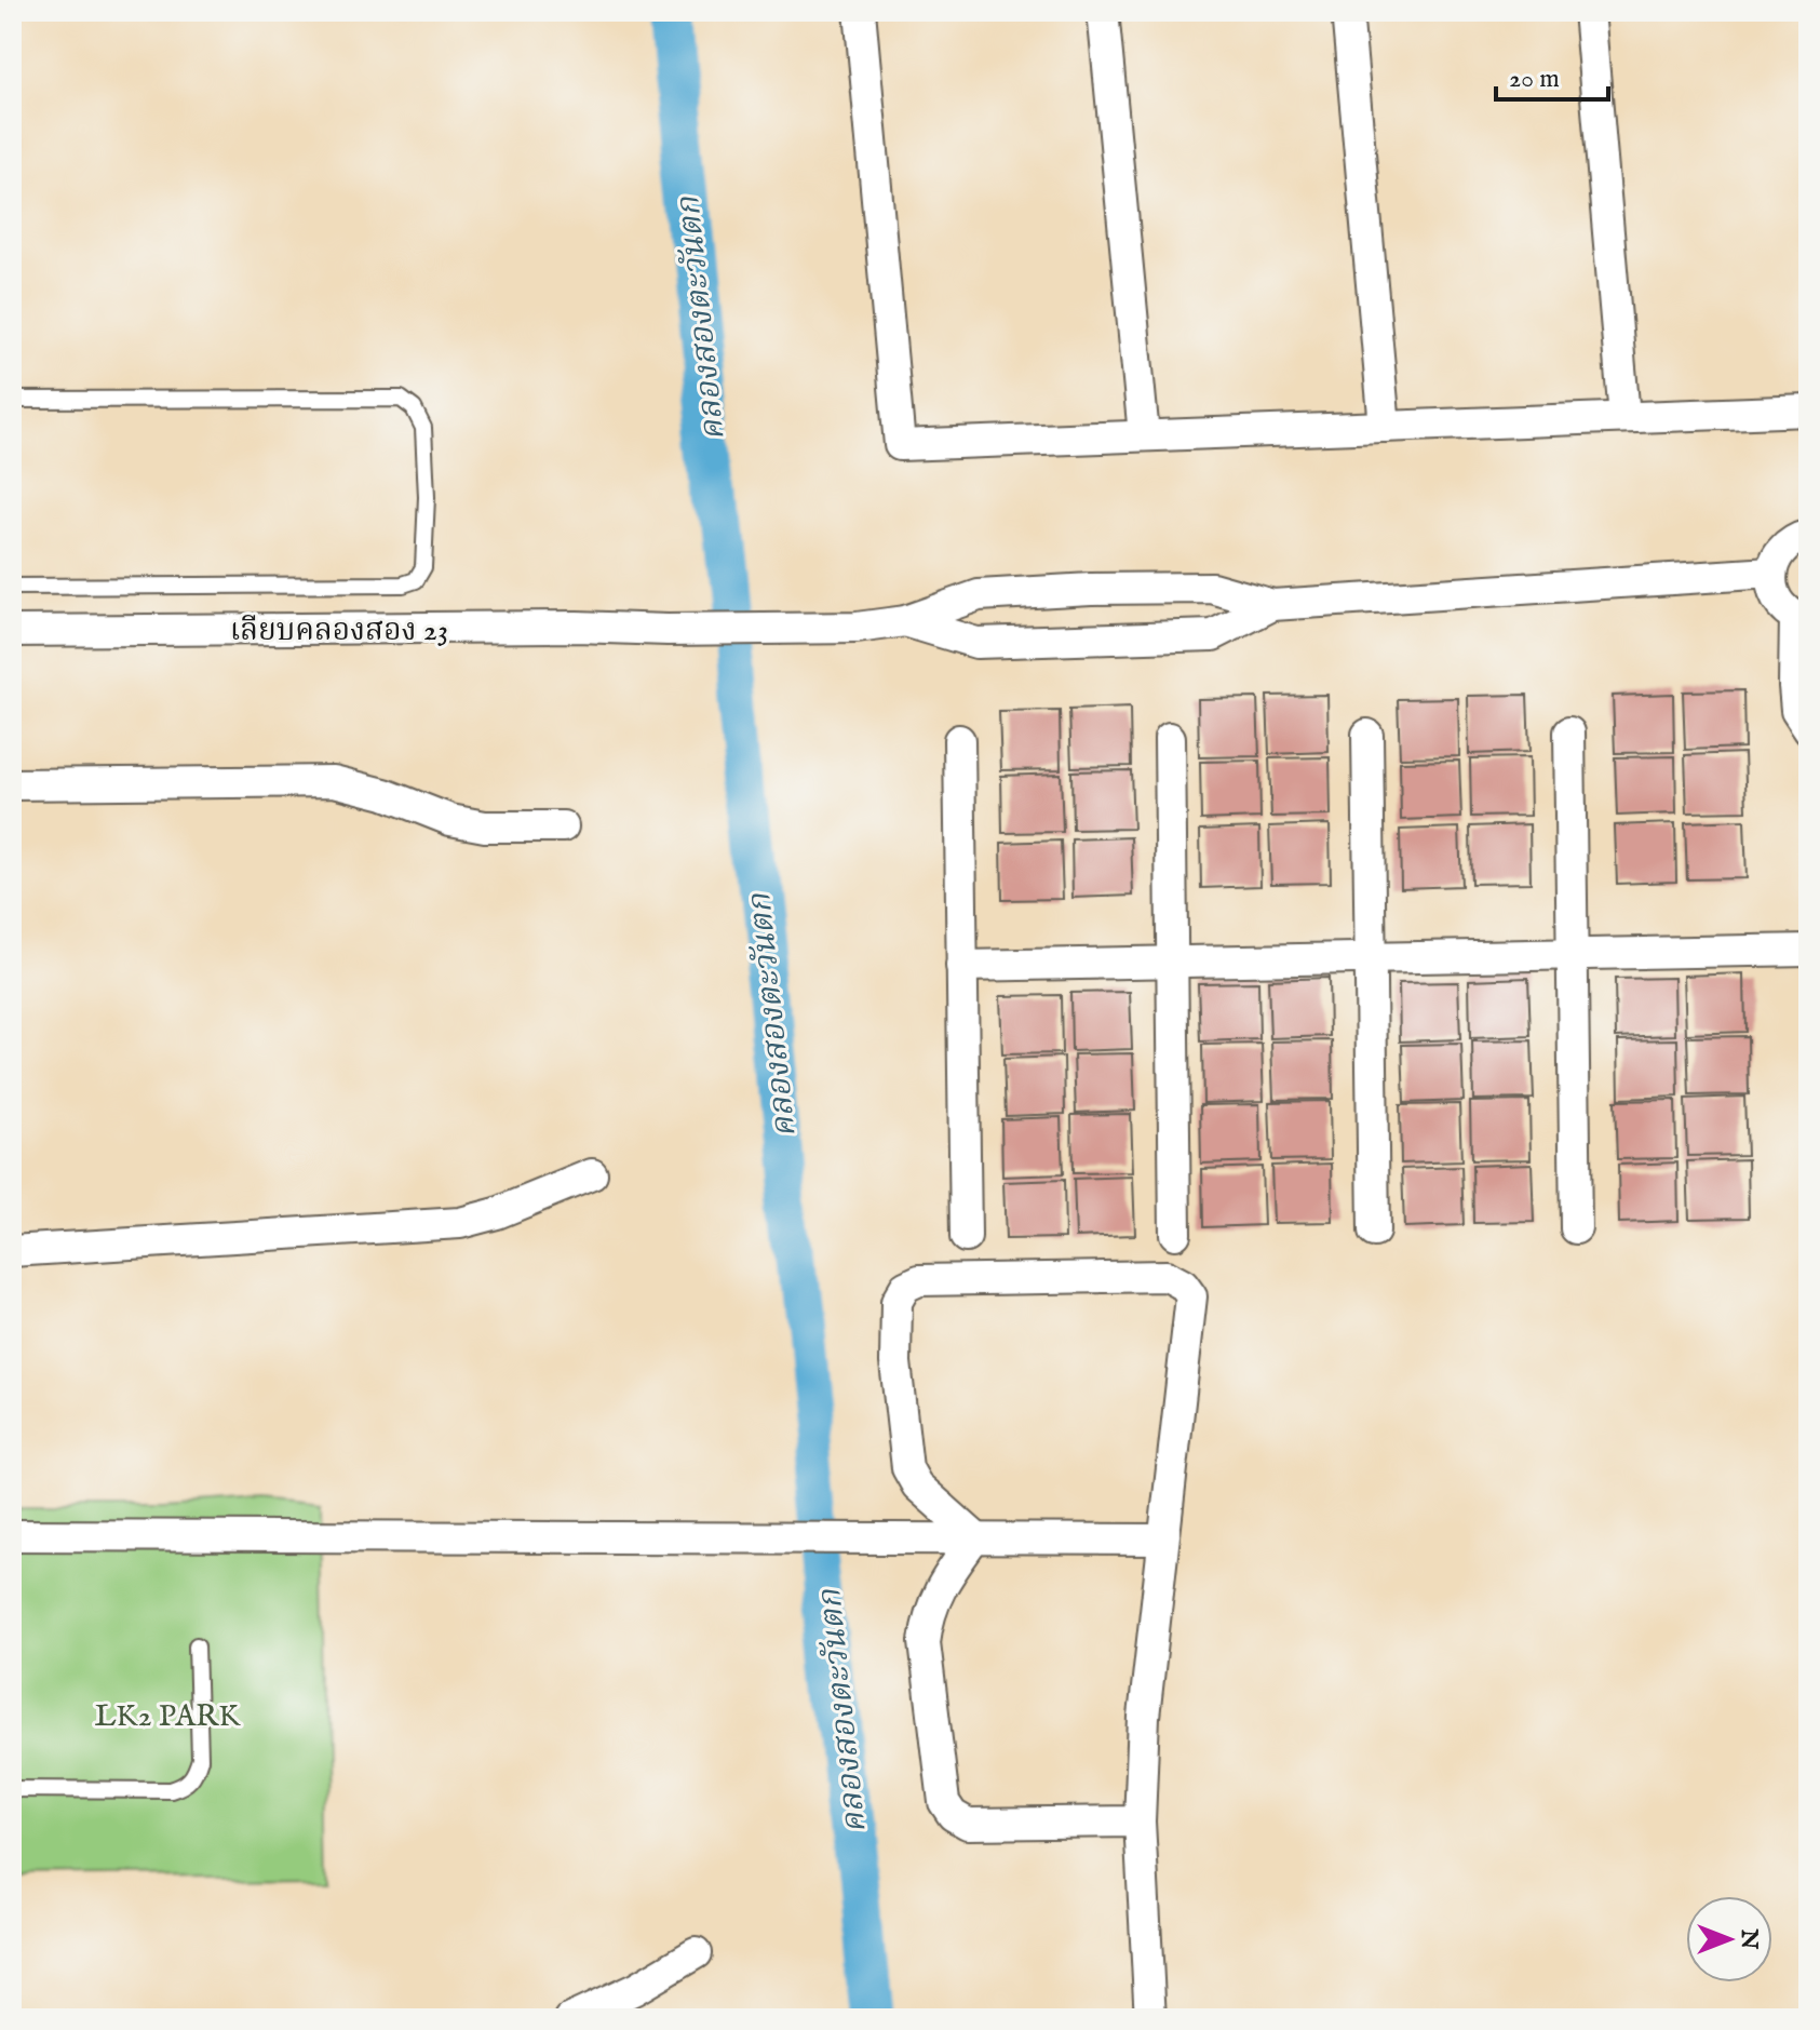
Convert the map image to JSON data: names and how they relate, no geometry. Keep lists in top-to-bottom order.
{
  "streets": {
    "street": ["เลียบคลองสอง 23"]
  },
  "water": ["คลองสองตะวันตก"],
  "parks": ["LK2 PARK"],
  "scale_bar": "20 m",
  "north": "right"
}
